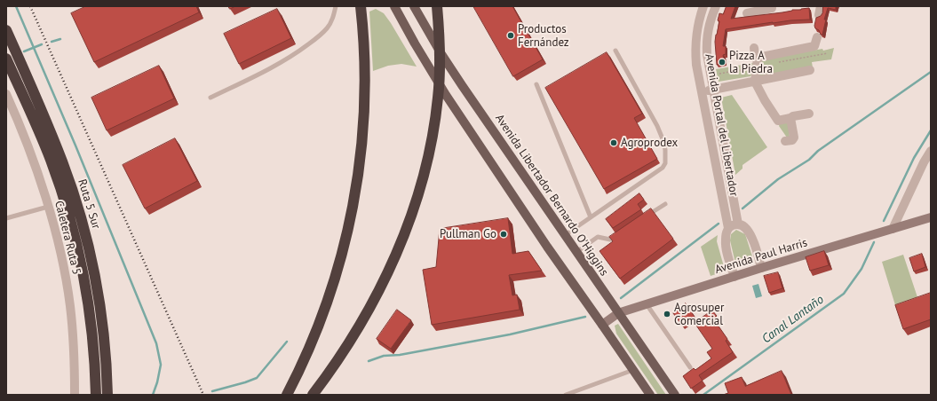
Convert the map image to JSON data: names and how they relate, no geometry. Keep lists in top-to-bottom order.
{
  "streets": {
    "highway": ["Ruta 5 Sur"],
    "main road": ["Avenida Libertador Bernardo O'Higgins", "Avenida Paul Harris"],
    "street": ["Avenida Portal del Libertador", "Caletera Ruta 5"]
  },
  "crossings": [
    ["Avenida Portal del Libertador", "Avenida Paul Harris"],
    ["Avenida Libertador Bernardo O'Higgins", "Avenida Paul Harris"]
  ],
  "water": ["Canal Lantaño"],
  "places": [
    "Productos Fernández",
    "Pizza A la Piedra",
    "Agroprodex",
    "Pullman Go",
    "Agrosuper Comercial"
  ]
}
